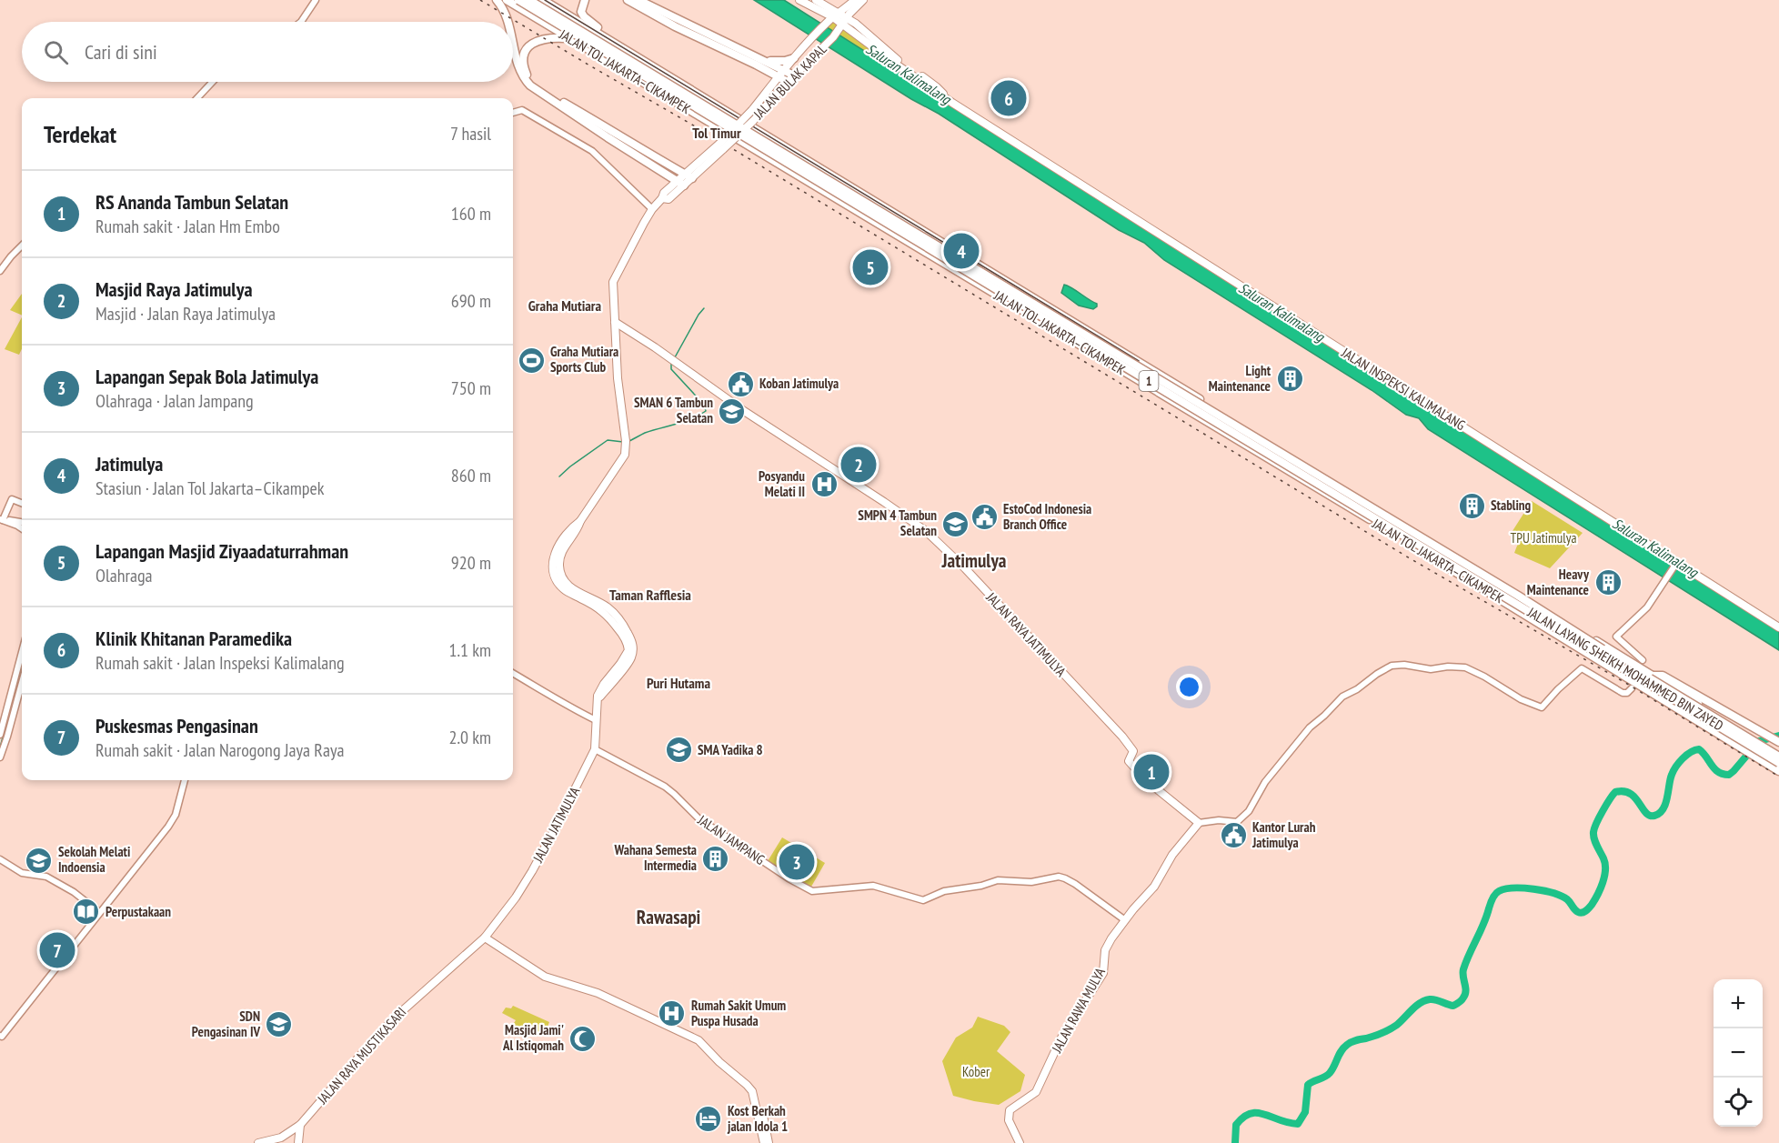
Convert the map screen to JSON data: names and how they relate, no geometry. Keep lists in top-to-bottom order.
{
  "streets": {
    "highway": ["JALAN TOL JAKARTA–CIKAMPEK", "1", "JALAN LAYANG SHEIKH MOHAMMED BIN ZAYED"],
    "main road": [
      "JALAN BULAK KAPAL",
      "JALAN INSPEKSI KALIMALANG",
      "JALAN RAYA JATIMULYA",
      "JALAN JATIMULYA",
      "JALAN RAWA MULYA",
      "JALAN RAYA MUSTIKASARI"
    ],
    "street": ["JALAN JAMPANG"]
  },
  "crossings": [
    ["JALAN TOL JAKARTA–CIKAMPEK", "JALAN LAYANG SHEIKH MOHAMMED BIN ZAYED"],
    ["JALAN BULAK KAPAL", "JALAN INSPEKSI KALIMALANG"],
    ["JALAN BULAK KAPAL", "JALAN JATIMULYA"],
    ["JALAN RAYA JATIMULYA", "JALAN JATIMULYA"],
    ["JALAN RAYA JATIMULYA", "JALAN RAWA MULYA"],
    ["JALAN JATIMULYA", "JALAN JAMPANG"],
    ["JALAN JATIMULYA", "JALAN RAYA MUSTIKASARI"],
    ["JALAN JAMPANG", "JALAN RAWA MULYA"]
  ],
  "districts": [
    "Tol Timur",
    "Graha Mutiara",
    "Jatimulya",
    "Taman Rafflesia",
    "Puri Hutama",
    "Rawasapi"
  ],
  "water": ["Saluran Kalimalang"],
  "parks": ["TPU Jatimulya", "Kober"],
  "places": {
    "sports": ["Graha Mutiara Sports Club"],
    "building": [
      "Light Maintenance",
      "Stabling",
      "Heavy Maintenance",
      "Wahana Semesta Intermedia"
    ],
    "public building": ["Koban Jatimulya", "EstoCod Indonesia Branch Office", "Kantor Lurah Jatimulya"],
    "school or university": [
      "SMAN 6 Tambun Selatan",
      "SMPN 4 Tambun Selatan",
      "SMA Yadika 8",
      "Sekolah Melati Indoensia",
      "SDN Pengasinan IV"
    ],
    "hospital": ["Posyandu Melati II", "Rumah Sakit Umum Puspa Husada"],
    "library": ["Perpustakaan"],
    "mosque": ["Masjid Jami' Al Istiqomah"],
    "hotel": ["Kost Berkah jalan Idola 1"]
  },
  "page": {
    "search": "Cari di sini",
    "pins": [
      "6",
      "4",
      "5",
      "2",
      "1",
      "3",
      "7"
    ],
    "heading": ["Terdekat", "7 hasil"],
    "list": [
      {
        "mark": "1",
        "name": "RS Ananda Tambun Selatan",
        "note": "Rumah sakit · Jalan Hm Embo",
        "value": "160 m"
      },
      {
        "mark": "2",
        "name": "Masjid Raya Jatimulya",
        "note": "Masjid · Jalan Raya Jatimulya",
        "value": "690 m"
      },
      {
        "mark": "3",
        "name": "Lapangan Sepak Bola Jatimulya",
        "note": "Olahraga · Jalan Jampang",
        "value": "750 m"
      },
      {
        "mark": "4",
        "name": "Jatimulya",
        "note": "Stasiun · Jalan Tol Jakarta–Cikampek",
        "value": "860 m"
      },
      {
        "mark": "5",
        "name": "Lapangan Masjid Ziyaadaturrahman",
        "note": "Olahraga",
        "value": "920 m"
      },
      {
        "mark": "6",
        "name": "Klinik Khitanan Paramedika",
        "note": "Rumah sakit · Jalan Inspeksi Kalimalang",
        "value": "1.1 km"
      },
      {
        "mark": "7",
        "name": "Puskesmas Pengasinan",
        "note": "Rumah sakit · Jalan Narogong Jaya Raya",
        "value": "2.0 km"
      }
    ],
    "map_buttons": ["+", "−"]
  }
}
